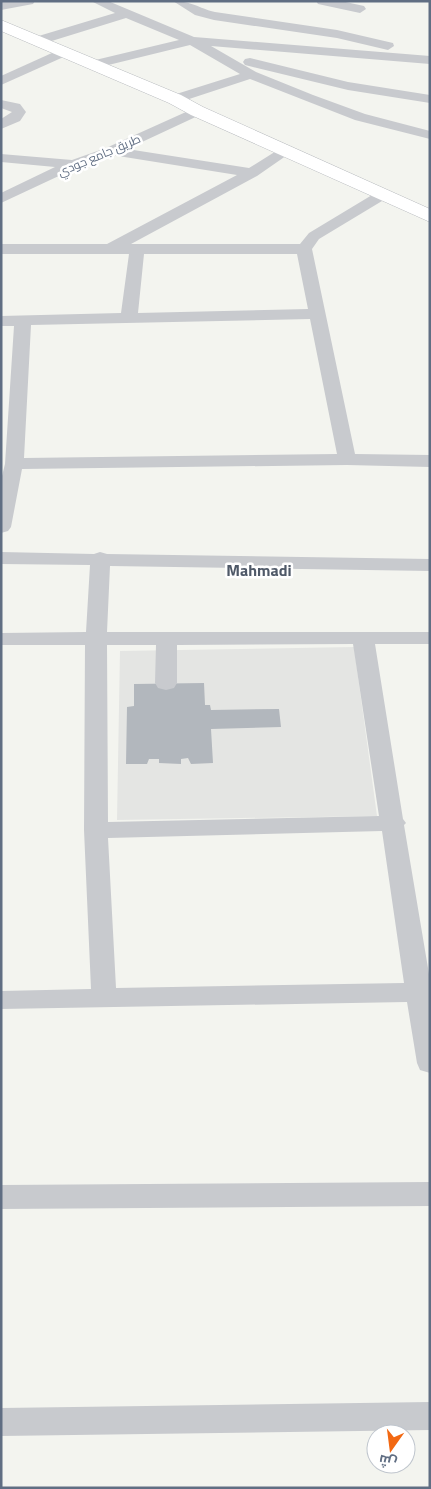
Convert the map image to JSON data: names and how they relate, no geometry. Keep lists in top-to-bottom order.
{
  "streets": {
    "street": ["طريق جامع جودي"]
  },
  "districts": ["Mahmadi"],
  "north": "bottom"
}
